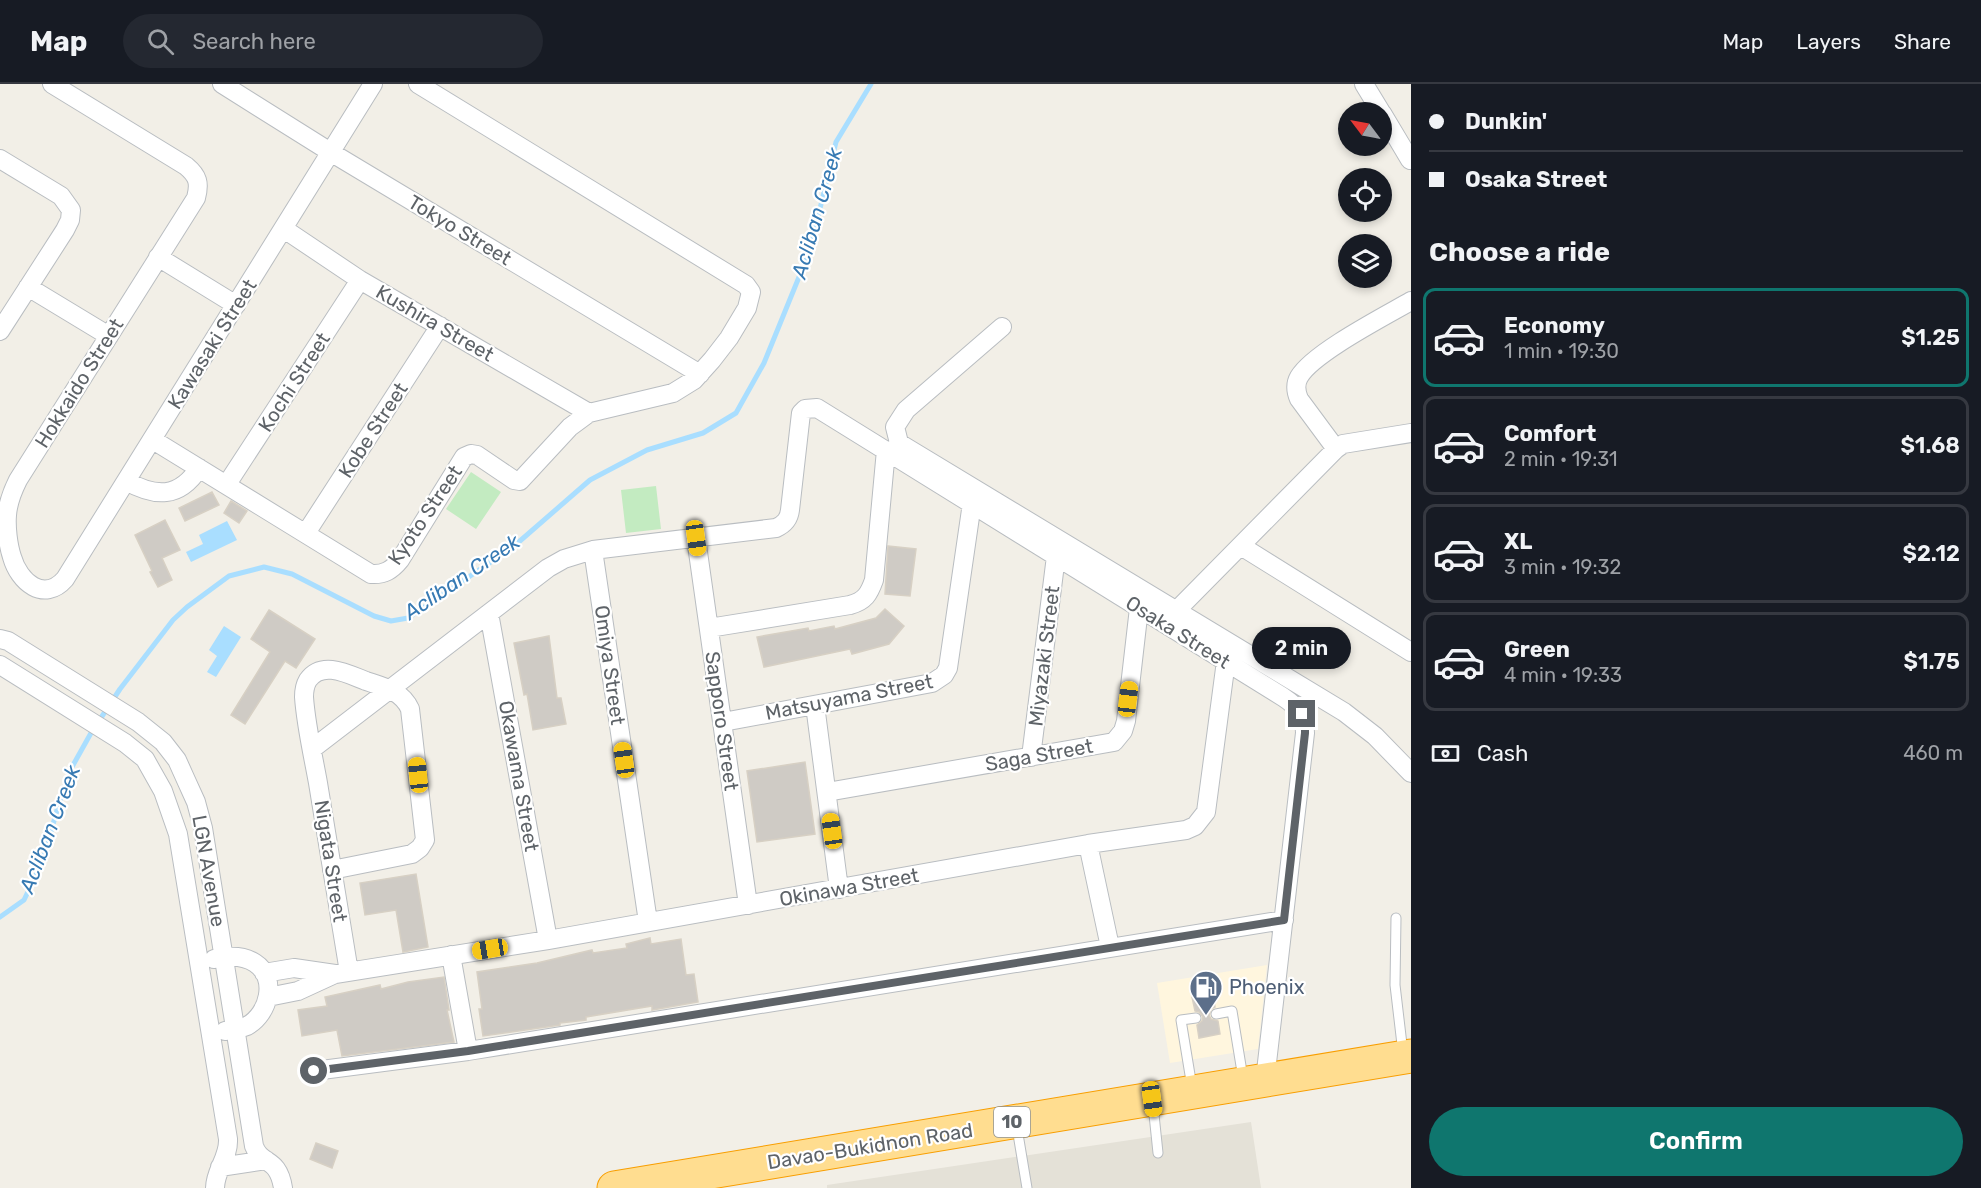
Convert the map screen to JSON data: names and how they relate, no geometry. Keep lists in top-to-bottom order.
{
  "streets": {
    "highway": ["10", "Davao-Bukidnon Road"],
    "street": [
      "Tokyo Street",
      "Kushira Street",
      "Kawasaki Street",
      "Kochi Street",
      "Hokkaido Street",
      "Kobe Street",
      "Kyoto Street",
      "Osaka Street",
      "Miyazaki Street",
      "Omiya Street",
      "Matsuyama Street",
      "Sapporo Street",
      "Saga Street",
      "Okawama Street",
      "Nigata Street",
      "LGN Avenue",
      "Okinawa Street"
    ]
  },
  "crossings": [
    ["Tokyo Street", "Kawasaki Street"],
    ["Tokyo Street", "Kyoto Street"],
    ["Kushira Street", "Kawasaki Street"],
    ["Kushira Street", "Kochi Street"],
    ["Kushira Street", "Kobe Street"],
    ["Kushira Street", "Kyoto Street"],
    ["Kawasaki Street", "Hokkaido Street"],
    ["Kawasaki Street", "Kyoto Street"],
    ["Kochi Street", "Kyoto Street"],
    ["Kobe Street", "Kyoto Street"],
    ["Osaka Street", "Miyazaki Street"],
    ["Osaka Street", "Matsuyama Street"],
    ["Osaka Street", "Sapporo Street"],
    ["Osaka Street", "Saga Street"],
    ["Osaka Street", "Okinawa Street"],
    ["Osaka Street", "Davao-Bukidnon Road"],
    ["Miyazaki Street", "Saga Street"],
    ["Omiya Street", "Okinawa Street"],
    ["Matsuyama Street", "Sapporo Street"],
    ["Sapporo Street", "Okinawa Street"],
    ["Okawama Street", "Okinawa Street"],
    ["Nigata Street", "Okinawa Street"]
  ],
  "water": ["Acliban Creek"],
  "places": {
    "fuel station": ["Phoenix"]
  },
  "north": "top left",
  "page": {
    "header": "Map",
    "search": "Search here",
    "nav": ["Map", "Layers", "Share"],
    "banner": ["Dunkin'", "Osaka Street"],
    "heading": "Choose a ride",
    "list": [
      {
        "name": "Economy",
        "note": "1 min · 19:30",
        "value": "$1.25"
      },
      {
        "name": "Comfort",
        "note": "2 min · 19:31",
        "value": "$1.68"
      },
      {
        "name": "XL",
        "note": "3 min · 19:32",
        "value": "$2.12"
      },
      {
        "name": "Green",
        "note": "4 min · 19:33",
        "value": "$1.75"
      }
    ],
    "bubble": "2 min",
    "pay": ["Cash", "460 m"],
    "buttons": "Confirm"
  }
}
